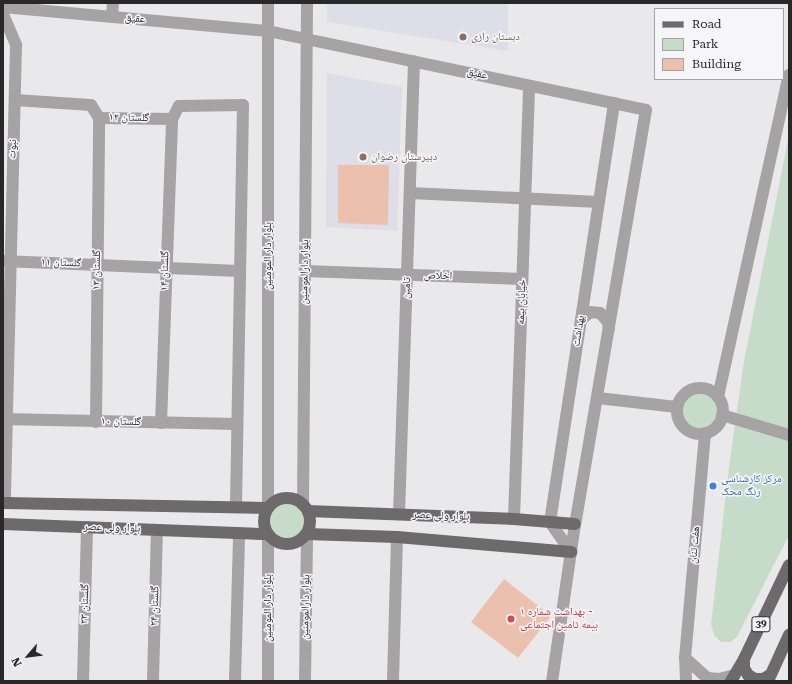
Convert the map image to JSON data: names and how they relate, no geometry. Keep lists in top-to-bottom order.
{
  "streets": {
    "main road": ["بلوار ولی عصر", "39"],
    "street": [
      "عقیق",
      "گلستان ۱۲",
      "نبوت",
      "بلوار دار المومنین",
      "گلستان ۱۱",
      "گلستان ۱۳",
      "گلستان ۱۴",
      "بلوار دارالمومنین",
      "اخلاص",
      "تامین",
      "خیابان بیمه",
      "بهداشت",
      "گلستان ۱۰",
      "هفت تنان",
      "گلستان ۲۳",
      "گلستان ۲۴"
    ]
  },
  "crossings": [
    ["عقیق", "بلوار دار المومنین"],
    ["عقیق", "بلوار دارالمومنین"],
    ["عقیق", "تامین"],
    ["عقیق", "خیابان بیمه"],
    ["عقیق", "بهداشت"],
    ["گلستان ۱۲", "نبوت"],
    ["گلستان ۱۲", "گلستان ۱۳"],
    ["گلستان ۱۲", "گلستان ۱۴"],
    ["نبوت", "گلستان ۱۱"],
    ["نبوت", "گلستان ۱۰"],
    ["بلوار دار المومنین", "بلوار دارالمومنین"],
    ["بلوار دار المومنین", "بلوار ولی عصر"],
    ["گلستان ۱۱", "گلستان ۱۳"],
    ["گلستان ۱۱", "گلستان ۱۴"],
    ["گلستان ۱۳", "گلستان ۱۰"],
    ["گلستان ۱۴", "گلستان ۱۰"],
    ["بلوار دارالمومنین", "اخلاص"],
    ["بلوار دارالمومنین", "بلوار ولی عصر"],
    ["اخلاص", "تامین"],
    ["اخلاص", "خیابان بیمه"],
    ["تامین", "بلوار ولی عصر"],
    ["خیابان بیمه", "بلوار ولی عصر"],
    ["بهداشت", "بلوار ولی عصر"],
    ["بلوار ولی عصر", "گلستان ۲۳"],
    ["بلوار ولی عصر", "گلستان ۲۴"]
  ],
  "places": [
    "دبستان رازی",
    "دبیرستان رضوان",
    "مرکز کارشناسی رنگ محک",
    "بهداشت شماره ۱ - بیمه تامین اجتماعی"
  ],
  "legend": ["Road", "Park", "Building"],
  "north": "bottom left"
}
